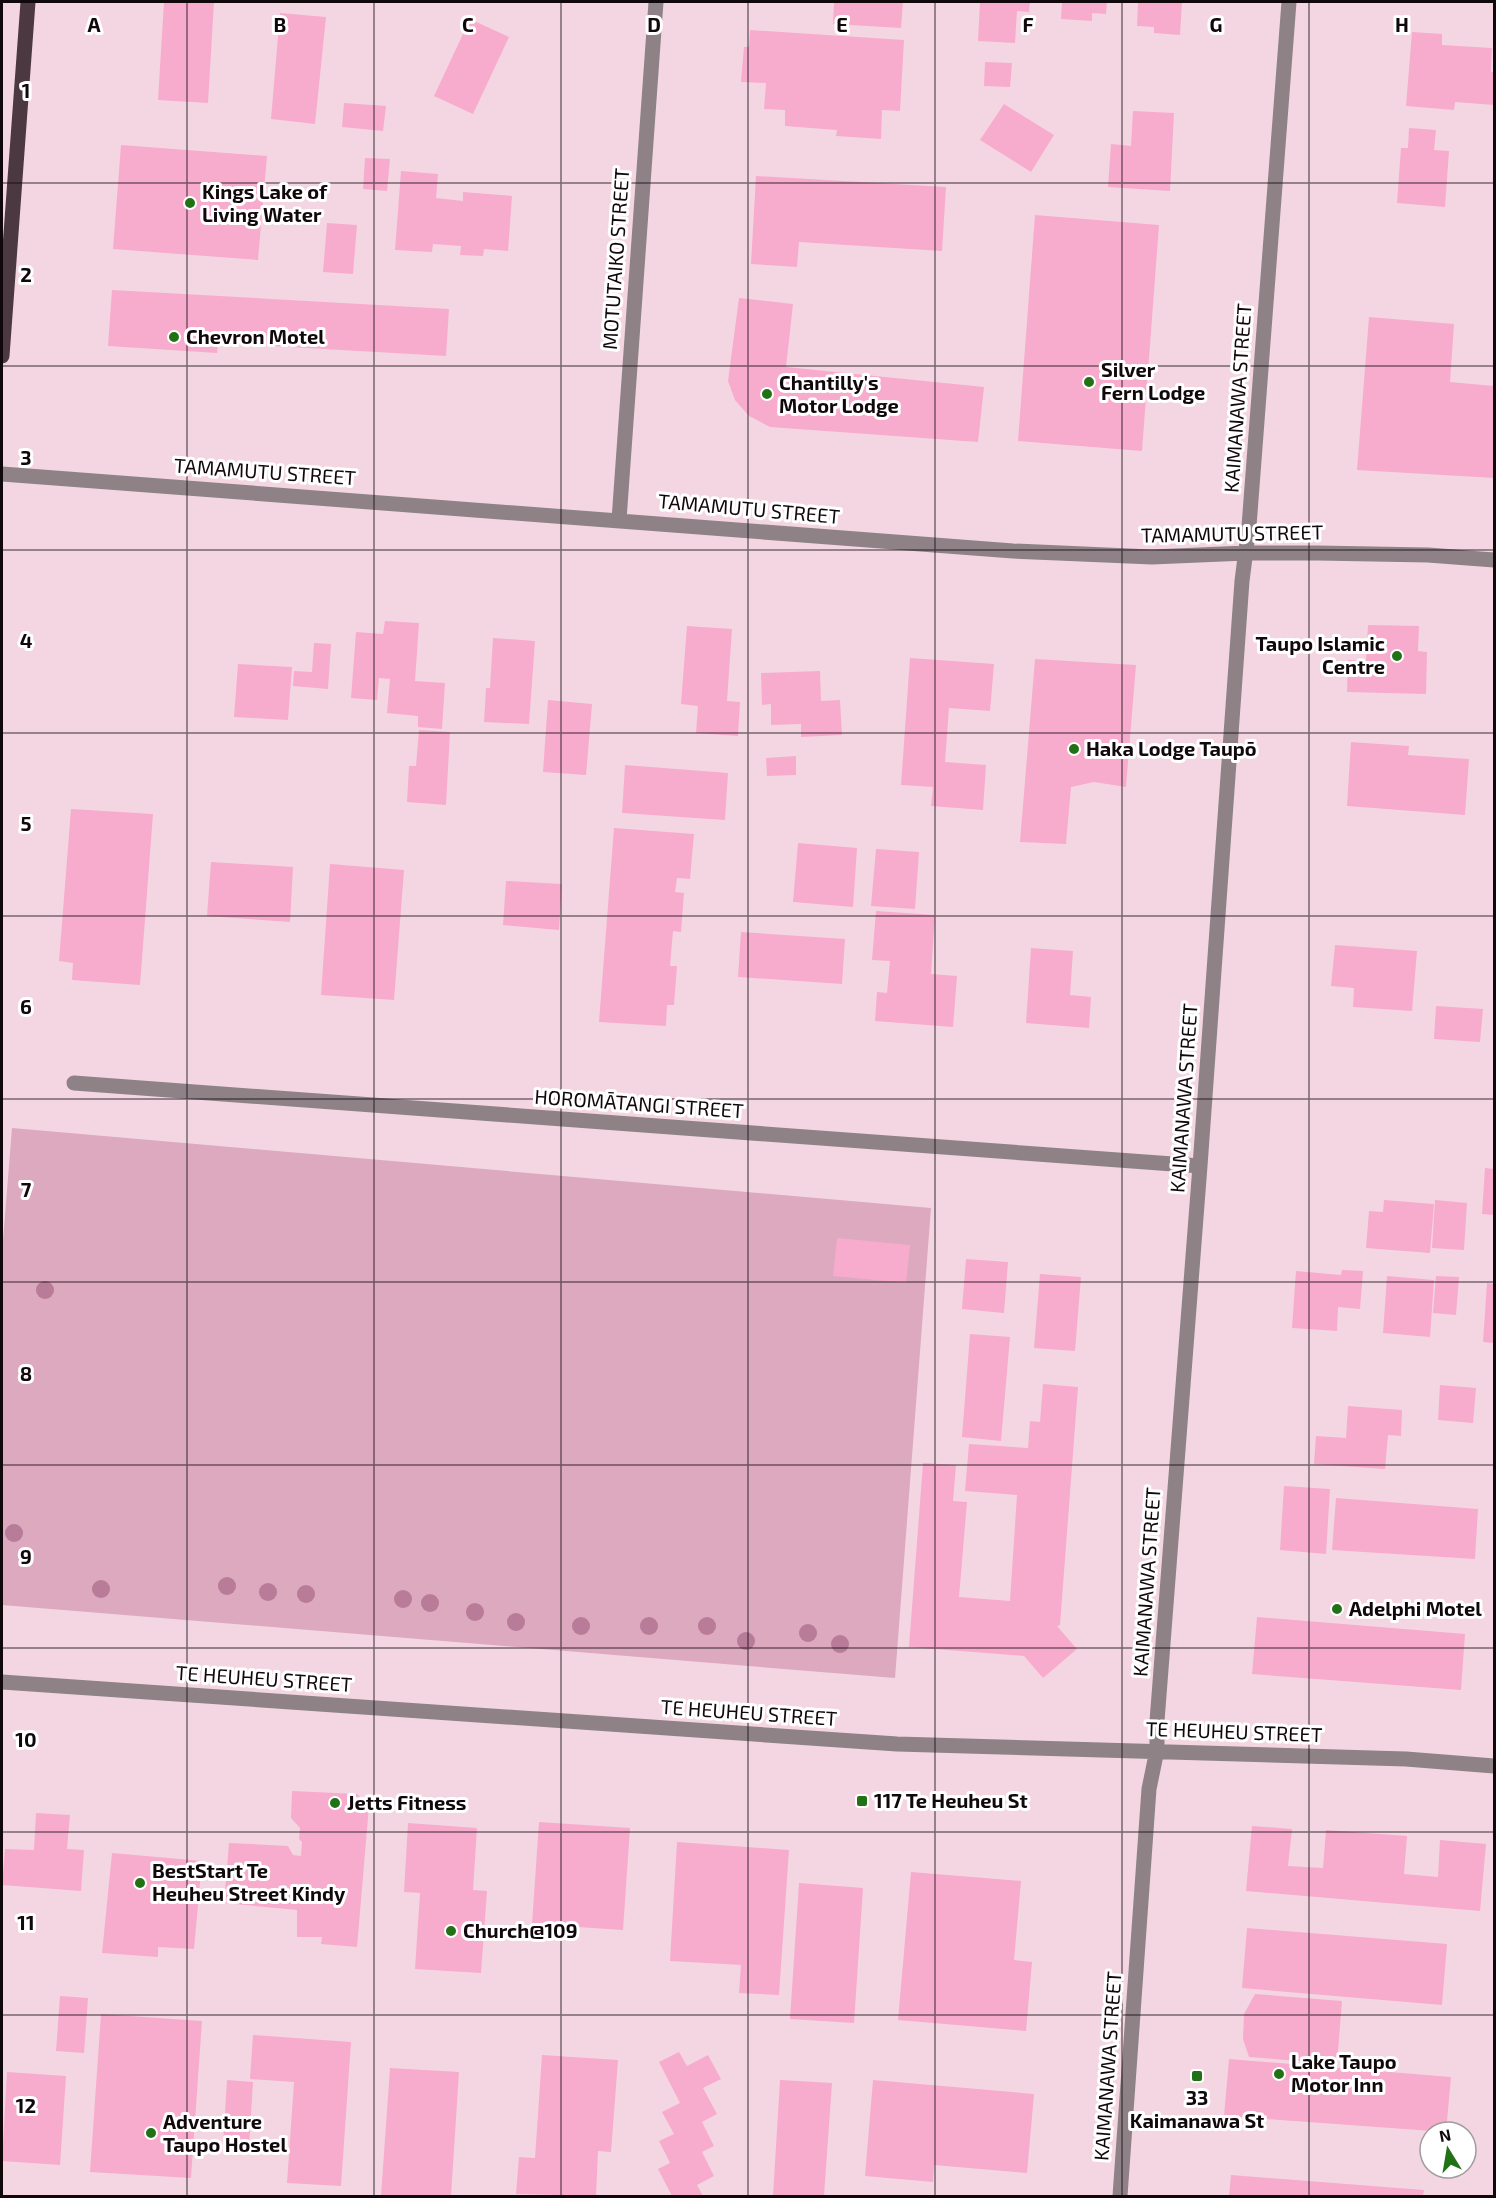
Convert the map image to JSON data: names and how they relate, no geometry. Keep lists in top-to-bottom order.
{
  "streets": {
    "street": [
      "MOTUTAIKO STREET",
      "KAIMANAWA STREET",
      "TAMAMUTU STREET",
      "HOROMĀTANGI STREET",
      "TE HEUHEU STREET"
    ]
  },
  "crossings": [
    ["MOTUTAIKO STREET", "TAMAMUTU STREET"],
    ["KAIMANAWA STREET", "TAMAMUTU STREET"],
    ["KAIMANAWA STREET", "HOROMĀTANGI STREET"],
    ["KAIMANAWA STREET", "TE HEUHEU STREET"]
  ],
  "places": {
    "other": [
      "Kings Lake of Living Water",
      "Chevron Motel",
      "Silver Fern Lodge",
      "Chantilly's Motor Lodge",
      "Taupo Islamic Centre",
      "Haka Lodge Taupō",
      "Adelphi Motel",
      "Jetts Fitness",
      "BestStart Te Heuheu Street Kindy",
      "Church@109",
      "Lake Taupo Motor Inn",
      "Adventure Taupo Hostel"
    ],
    "transit": ["117 Te Heuheu St", "33 Kaimanawa St"]
  },
  "north": "top",
  "grid": {
    "columns": [
      "A",
      "B",
      "C",
      "D",
      "E",
      "F",
      "G",
      "H"
    ],
    "rows": [
      "1",
      "2",
      "3",
      "4",
      "5",
      "6",
      "7",
      "8",
      "9",
      "10",
      "11",
      "12"
    ]
  }
}
